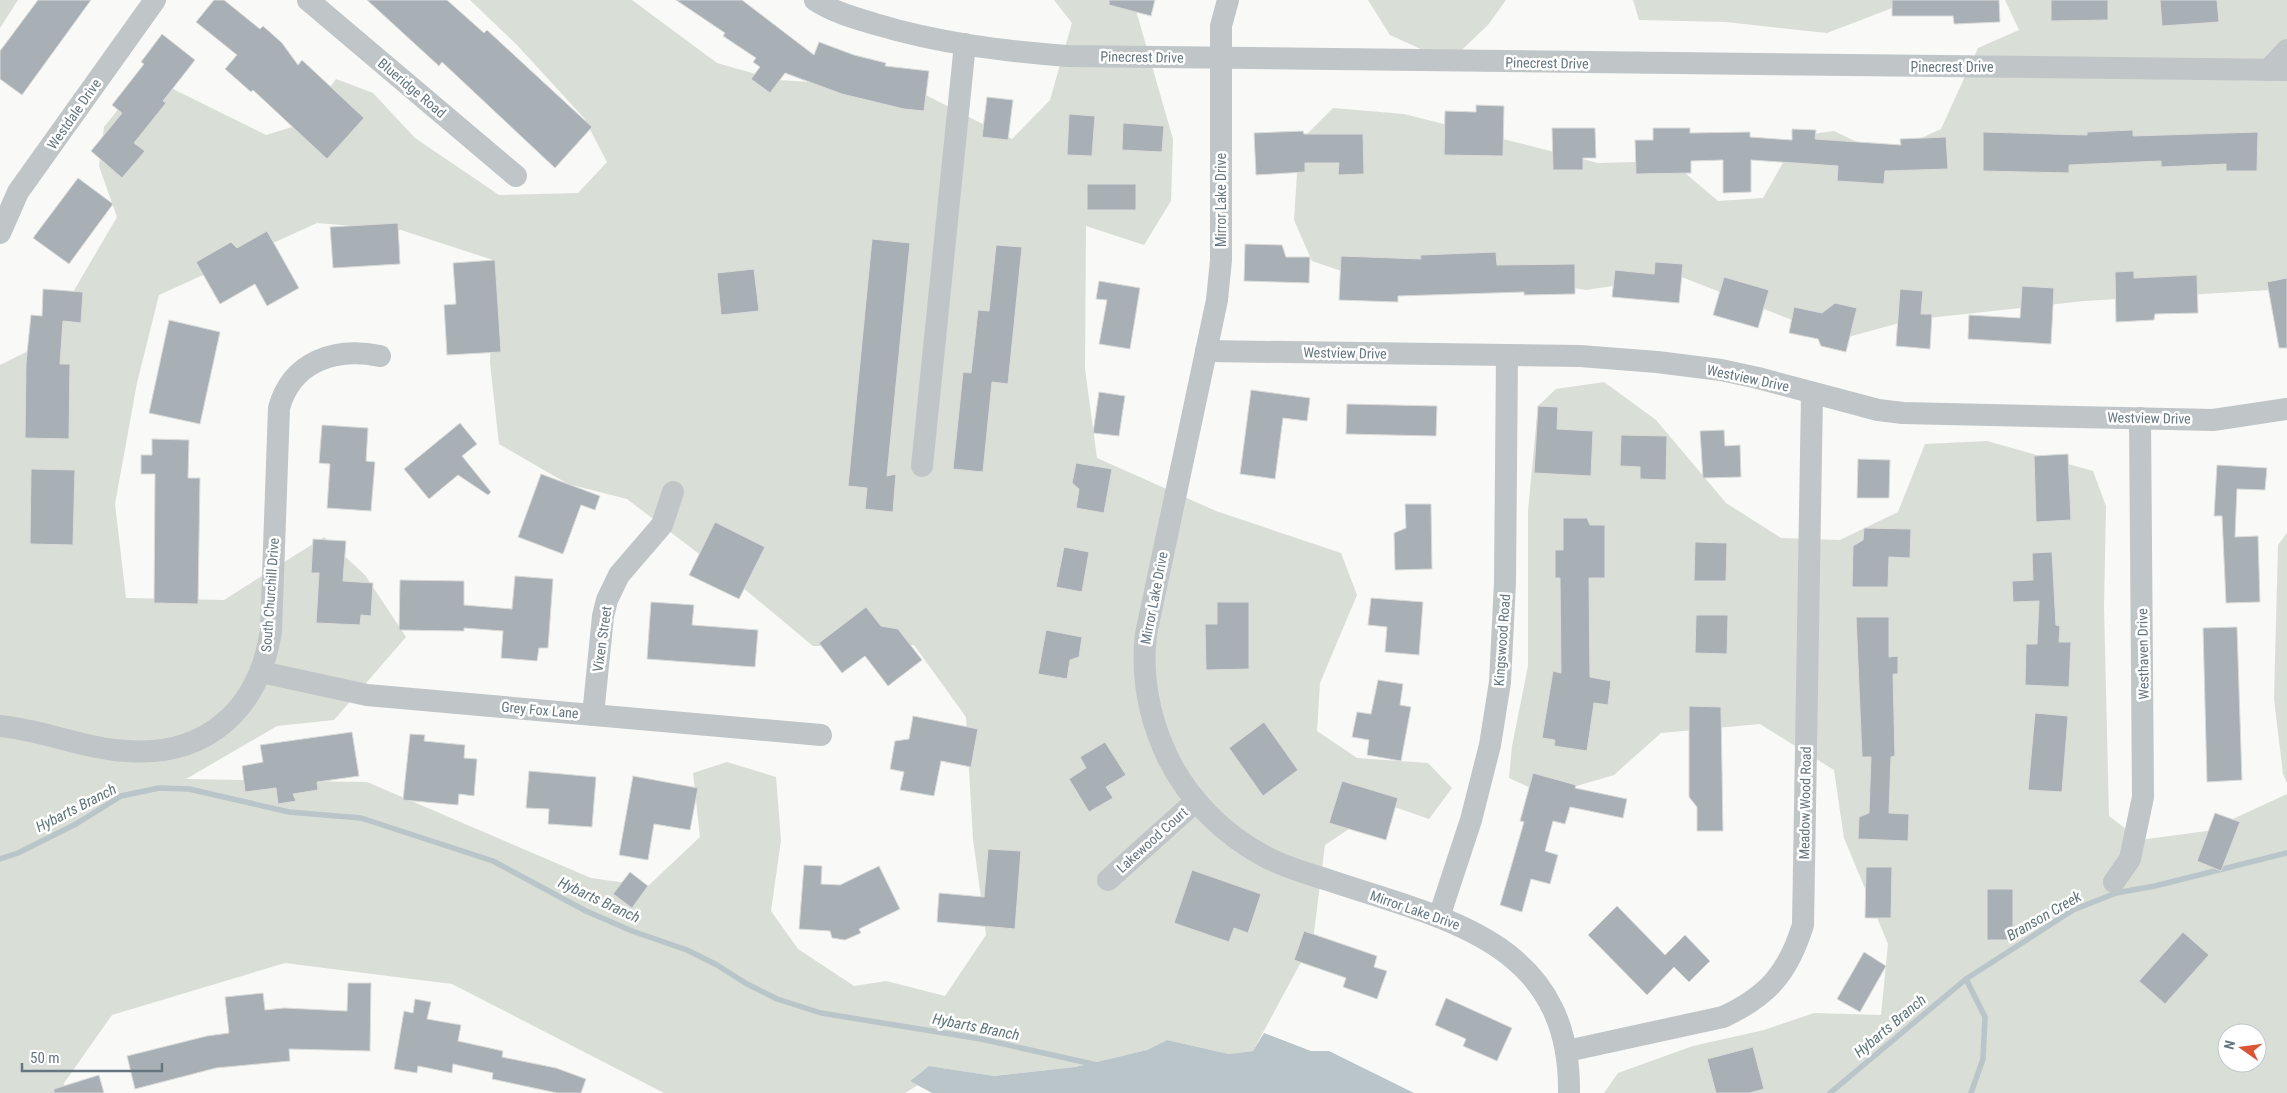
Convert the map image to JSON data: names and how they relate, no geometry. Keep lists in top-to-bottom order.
{
  "streets": {
    "street": [
      "Pinecrest Drive",
      "Blueridge Road",
      "Westdale Drive",
      "Mirror Lake Drive",
      "Westview Drive",
      "South Churchill Drive",
      "Vixen Street",
      "Kingswood Road",
      "Westhaven Drive",
      "Grey Fox Lane",
      "Meadow Wood Road",
      "Lakewood Court"
    ]
  },
  "crossings": [
    ["Pinecrest Drive", "Mirror Lake Drive"],
    ["Mirror Lake Drive", "Westview Drive"],
    ["Mirror Lake Drive", "Kingswood Road"],
    ["Mirror Lake Drive", "Meadow Wood Road"],
    ["Mirror Lake Drive", "Lakewood Court"],
    ["Westview Drive", "Kingswood Road"],
    ["Westview Drive", "Westhaven Drive"],
    ["Westview Drive", "Meadow Wood Road"],
    ["South Churchill Drive", "Grey Fox Lane"],
    ["Vixen Street", "Grey Fox Lane"]
  ],
  "water": ["Hybarts Branch", "Branson Creek"],
  "scale_bar": "50 m",
  "north": "left"
}
